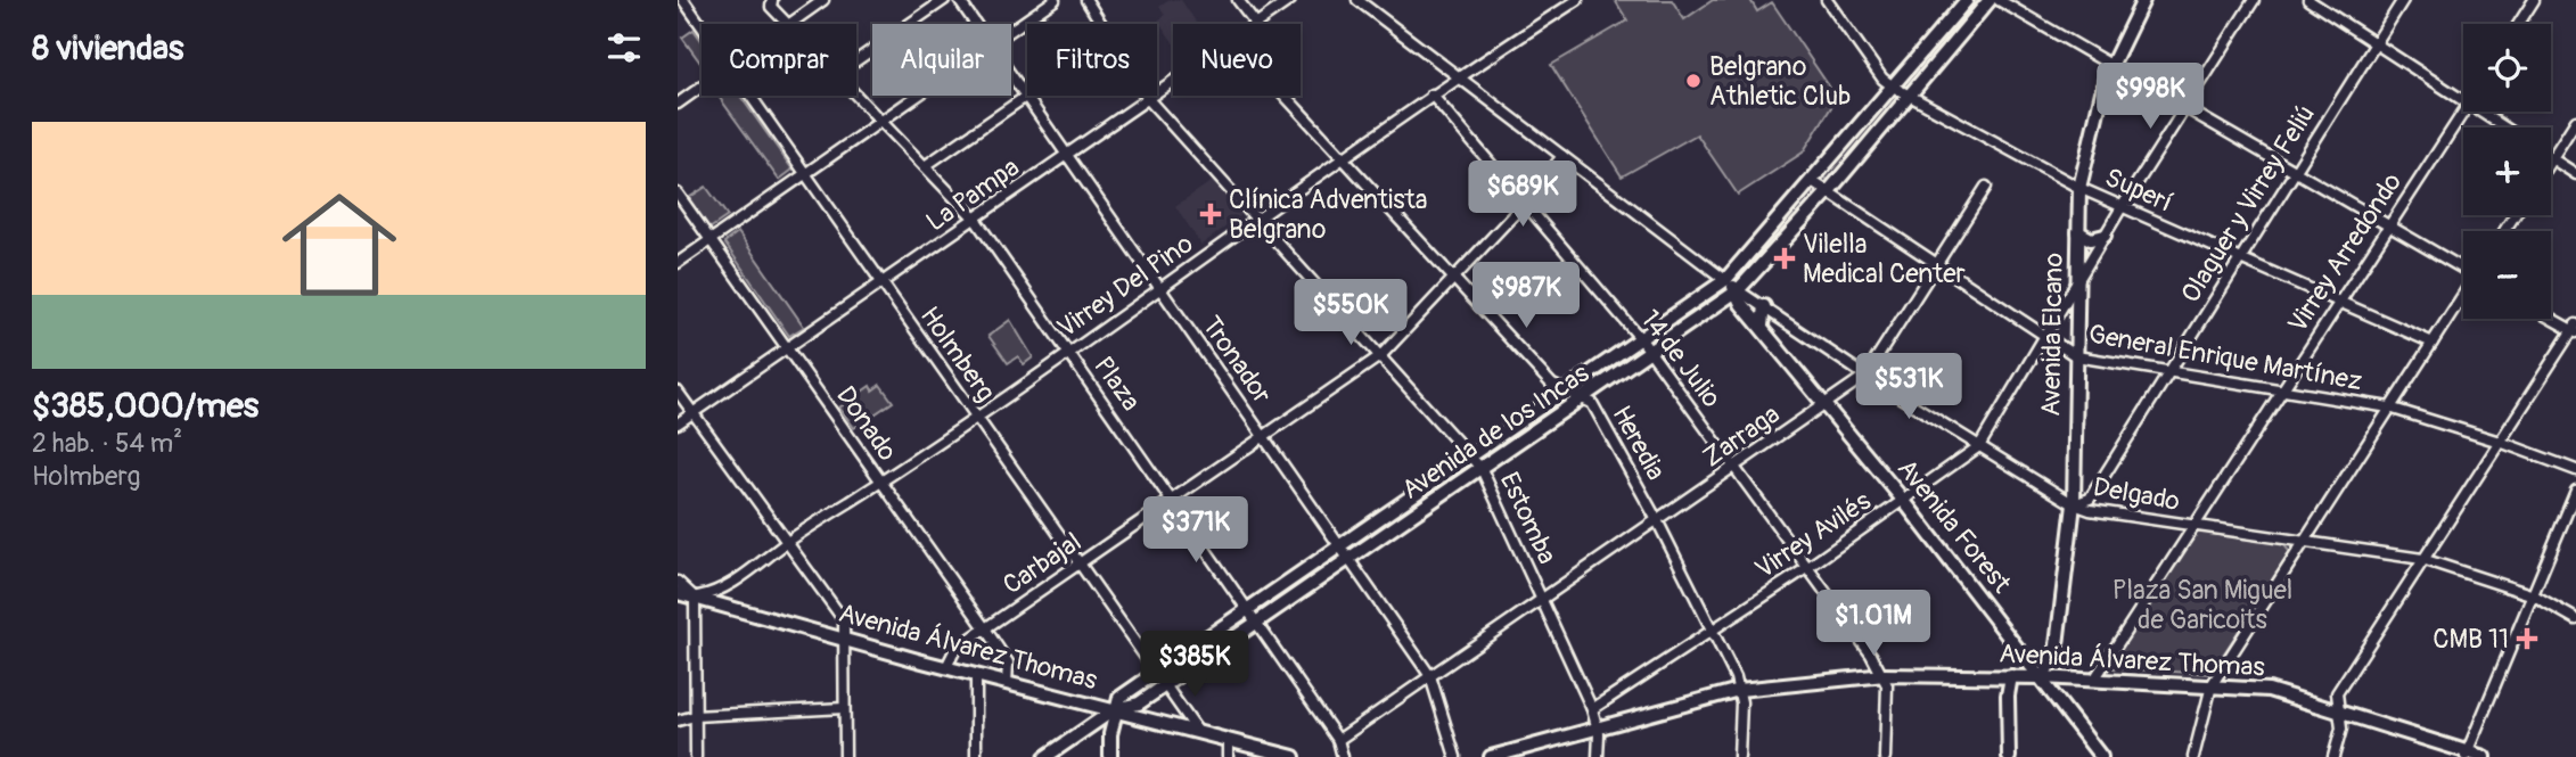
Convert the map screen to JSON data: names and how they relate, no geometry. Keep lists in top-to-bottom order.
{
  "streets": {
    "main road": [
      "Avenida Elcano",
      "Avenida de los Incas",
      "Avenida Forest",
      "Avenida Álvarez Thomas"
    ],
    "street": [
      "Superí",
      "La Pampa",
      "Olaguer y Virrey Feliú",
      "Virrey Arredondo",
      "Virrey Del Pino",
      "Holmberg",
      "General Enrique Martínez",
      "14 de Julio",
      "Tronador",
      "Plaza",
      "Donado",
      "Zarraga",
      "Heredia",
      "Delgado",
      "Estomba",
      "Virrey Avilés",
      "Carbajal"
    ]
  },
  "crossings": [
    ["Superí", "Olaguer y Virrey Feliú"],
    ["Superí", "Virrey Arredondo"],
    ["Superí", "Avenida Elcano"],
    ["Superí", "Avenida de los Incas"],
    ["Superí", "Virrey Avilés"],
    ["La Pampa", "Holmberg"],
    ["La Pampa", "Tronador"],
    ["La Pampa", "Plaza"],
    ["La Pampa", "Donado"],
    ["La Pampa", "Estomba"],
    ["Olaguer y Virrey Feliú", "Avenida Elcano"],
    ["Olaguer y Virrey Feliú", "General Enrique Martínez"],
    ["Olaguer y Virrey Feliú", "Delgado"],
    ["Virrey Arredondo", "General Enrique Martínez"],
    ["Virrey Arredondo", "Delgado"],
    ["Virrey Arredondo", "Avenida Álvarez Thomas"],
    ["Virrey Del Pino", "Holmberg"],
    ["Virrey Del Pino", "14 de Julio"],
    ["Virrey Del Pino", "Tronador"],
    ["Virrey Del Pino", "Plaza"],
    ["Virrey Del Pino", "Donado"],
    ["Virrey Del Pino", "Heredia"],
    ["Virrey Del Pino", "Estomba"],
    ["Virrey Del Pino", "Avenida Forest"],
    ["Virrey Del Pino", "Avenida Álvarez Thomas"],
    ["Avenida Elcano", "General Enrique Martínez"],
    ["Avenida Elcano", "Delgado"],
    ["Avenida Elcano", "Avenida Forest"],
    ["Avenida Elcano", "Virrey Avilés"],
    ["Avenida Elcano", "Avenida Álvarez Thomas"],
    ["Holmberg", "Avenida de los Incas"],
    ["Holmberg", "Carbajal"],
    ["Holmberg", "Avenida Álvarez Thomas"],
    ["General Enrique Martínez", "Avenida de los Incas"],
    ["General Enrique Martínez", "Zarraga"],
    ["General Enrique Martínez", "Virrey Avilés"],
    ["14 de Julio", "Avenida de los Incas"],
    ["14 de Julio", "Zarraga"],
    ["14 de Julio", "Virrey Avilés"],
    ["14 de Julio", "Carbajal"],
    ["14 de Julio", "Avenida Álvarez Thomas"],
    ["Tronador", "Avenida de los Incas"],
    ["Tronador", "Zarraga"],
    ["Tronador", "Carbajal"],
    ["Plaza", "Avenida de los Incas"],
    ["Plaza", "Zarraga"],
    ["Plaza", "Carbajal"],
    ["Donado", "Carbajal"],
    ["Donado", "Avenida Álvarez Thomas"],
    ["Avenida de los Incas", "Heredia"],
    ["Avenida de los Incas", "Delgado"],
    ["Avenida de los Incas", "Estomba"],
    ["Avenida de los Incas", "Avenida Forest"],
    ["Avenida de los Incas", "Avenida Álvarez Thomas"],
    ["Zarraga", "Heredia"],
    ["Zarraga", "Delgado"],
    ["Zarraga", "Estomba"],
    ["Zarraga", "Avenida Forest"],
    ["Heredia", "Virrey Avilés"],
    ["Heredia", "Carbajal"],
    ["Heredia", "Avenida Álvarez Thomas"],
    ["Delgado", "Avenida Forest"],
    ["Delgado", "Virrey Avilés"],
    ["Estomba", "Virrey Avilés"],
    ["Estomba", "Carbajal"],
    ["Estomba", "Avenida Álvarez Thomas"],
    ["Avenida Forest", "Virrey Avilés"],
    ["Avenida Forest", "Carbajal"],
    ["Avenida Forest", "Avenida Álvarez Thomas"],
    ["Carbajal", "Avenida Álvarez Thomas"]
  ],
  "parks": ["Plaza San Miguel de Garicoits"],
  "places": {
    "other": ["Belgrano Athletic Club"],
    "health": ["Clínica Adventista Belgrano", "Vilella Medical Center", "CMB 11"]
  },
  "page": {
    "heading": "8 viviendas",
    "map_buttons": ["+", "−"],
    "chip": [
      "Comprar",
      "Alquilar",
      "Filtros",
      "Nuevo"
    ],
    "price": [
      "$998K",
      "$689K",
      "$987K",
      "$550K",
      "$531K",
      "$371K",
      "$1.01M",
      "$385K"
    ],
    "list": [
      {
        "name": "$385,000/mes",
        "note": "2 hab. · 54 m² · Holmberg"
      }
    ]
  }
}
